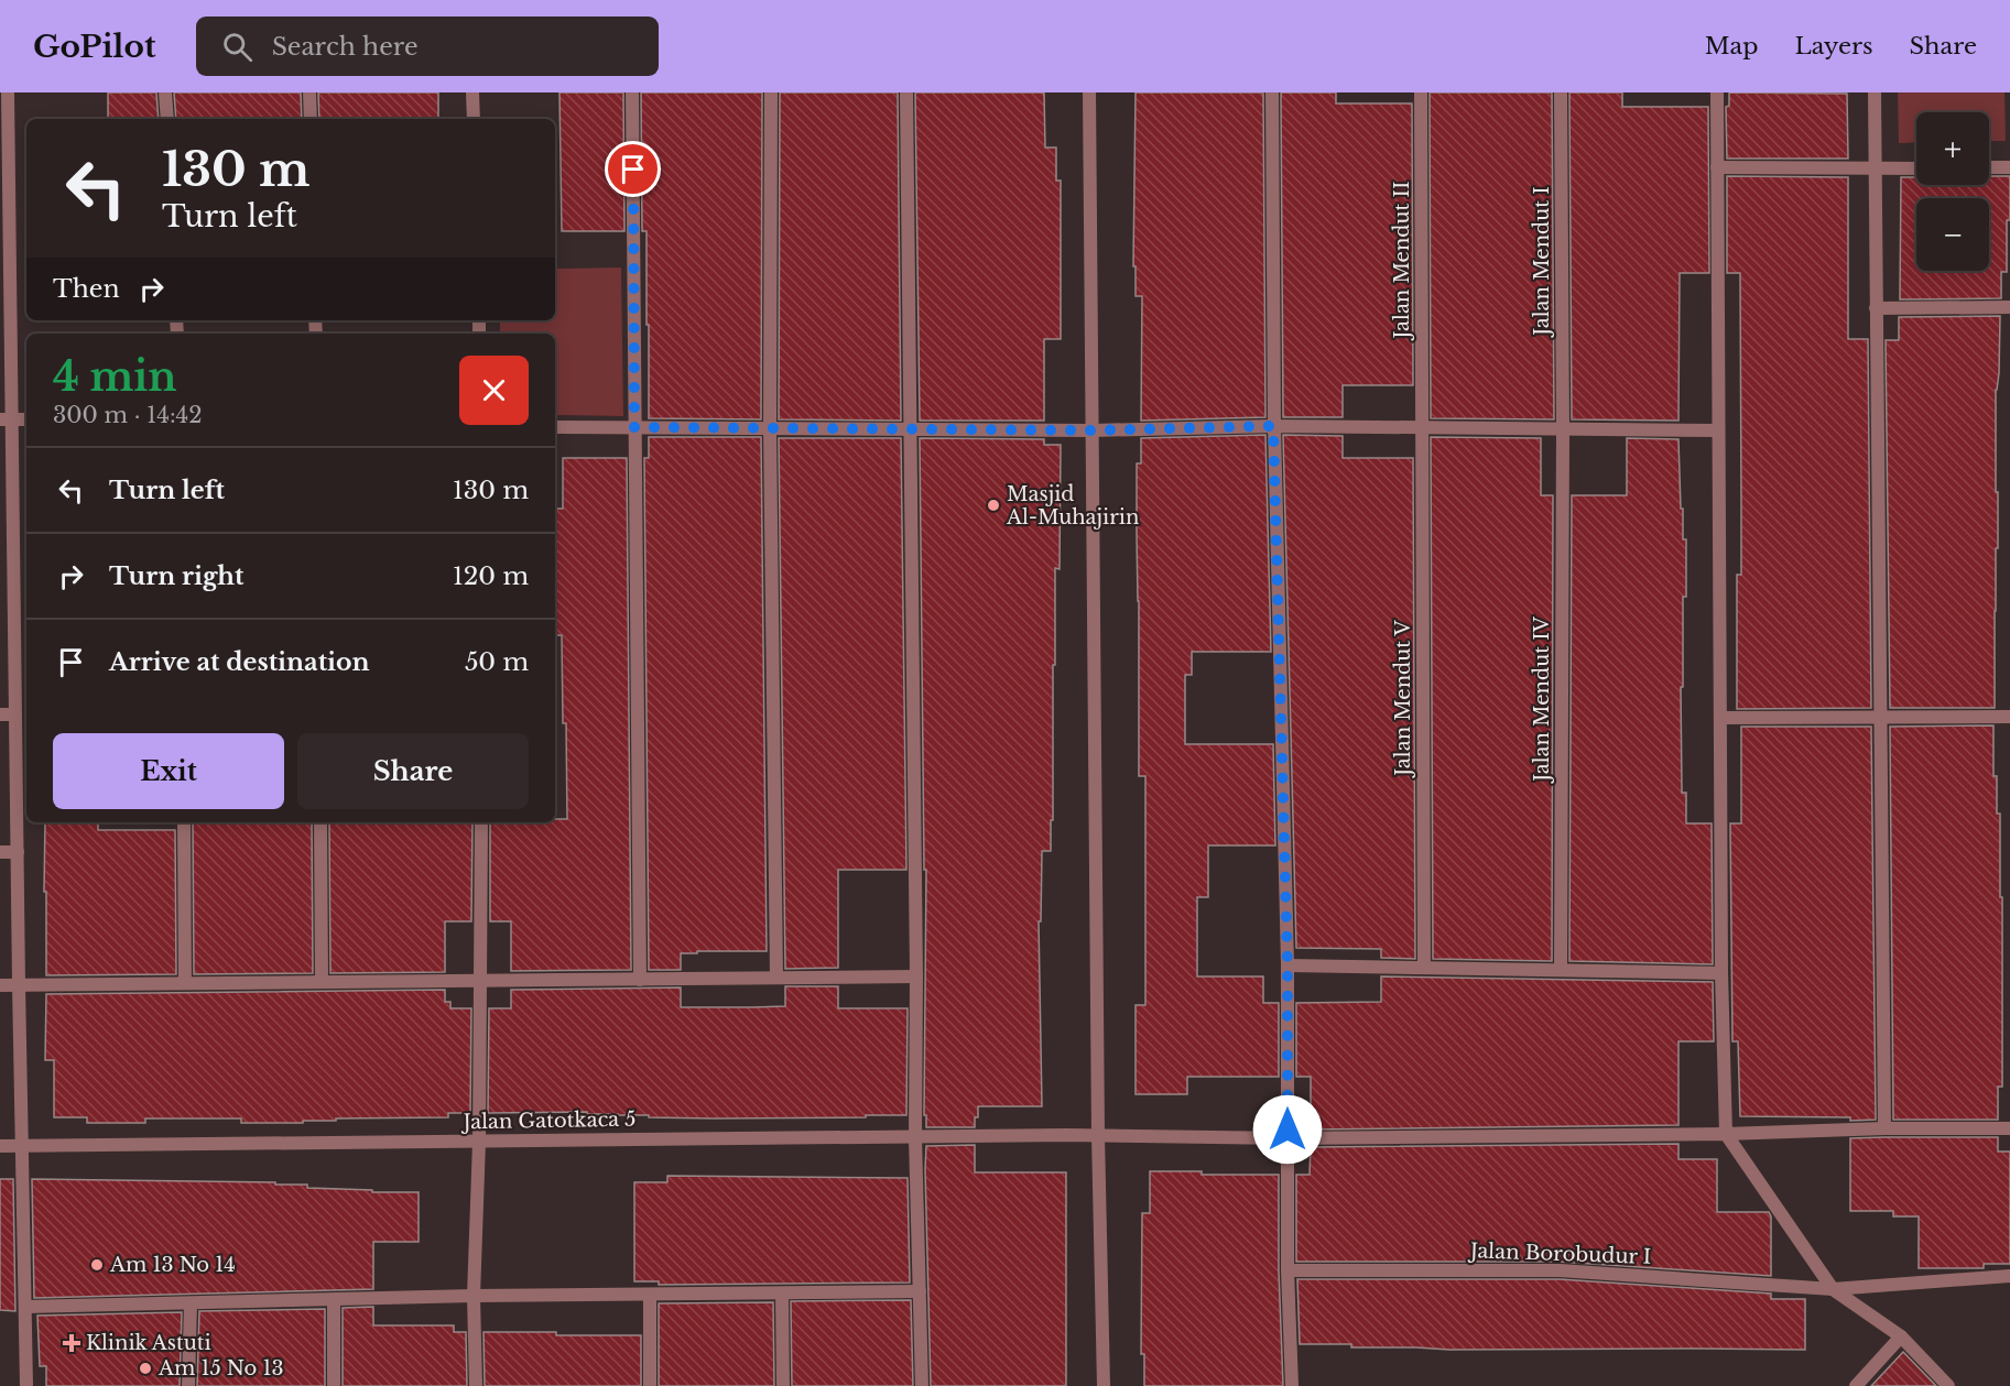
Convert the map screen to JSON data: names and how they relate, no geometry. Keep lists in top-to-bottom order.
{
  "streets": {
    "street": [
      "Jalan Mendut II",
      "Jalan Mendut I",
      "Jalan Mendut V",
      "Jalan Mendut IV",
      "Jalan Gatotkaca 5",
      "Jalan Borobudur I"
    ]
  },
  "crossings": [
    ["Jalan Mendut II", "Jalan Mendut V"],
    ["Jalan Mendut I", "Jalan Mendut IV"]
  ],
  "places": {
    "other": ["Masjid Al-Muhajirin", "Am 13 No 14", "Am 15 No 13"],
    "health": ["Klinik Astuti"]
  },
  "page": {
    "header": "GoPilot",
    "search": "Search here",
    "nav": ["Map", "Layers", "Share"],
    "map_buttons": ["+", "−"],
    "turn": ["130 m", "Turn left"],
    "then": "Then",
    "heading": ["4 min", "300 m · 14:42"],
    "list": [
      {
        "name": "Turn left",
        "value": "130 m"
      },
      {
        "name": "Turn right",
        "value": "120 m"
      },
      {
        "name": "Arrive at destination",
        "value": "50 m"
      }
    ],
    "buttons": ["Exit", "Share"]
  }
}
